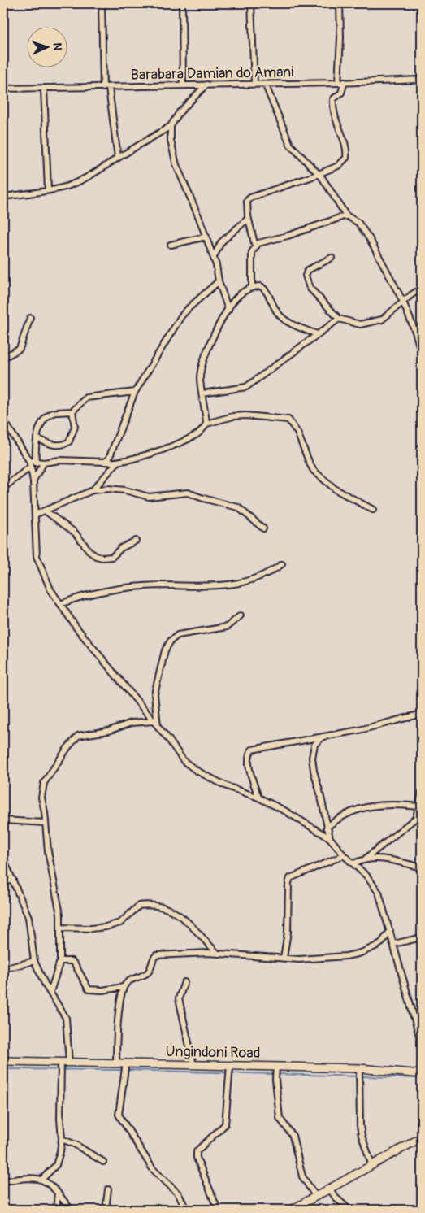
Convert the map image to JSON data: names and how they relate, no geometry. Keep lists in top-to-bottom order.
{
  "streets": {
    "main road": ["Ungindoni Road"],
    "street": ["Barabara Damian do Amani"]
  },
  "north": "right"
}
